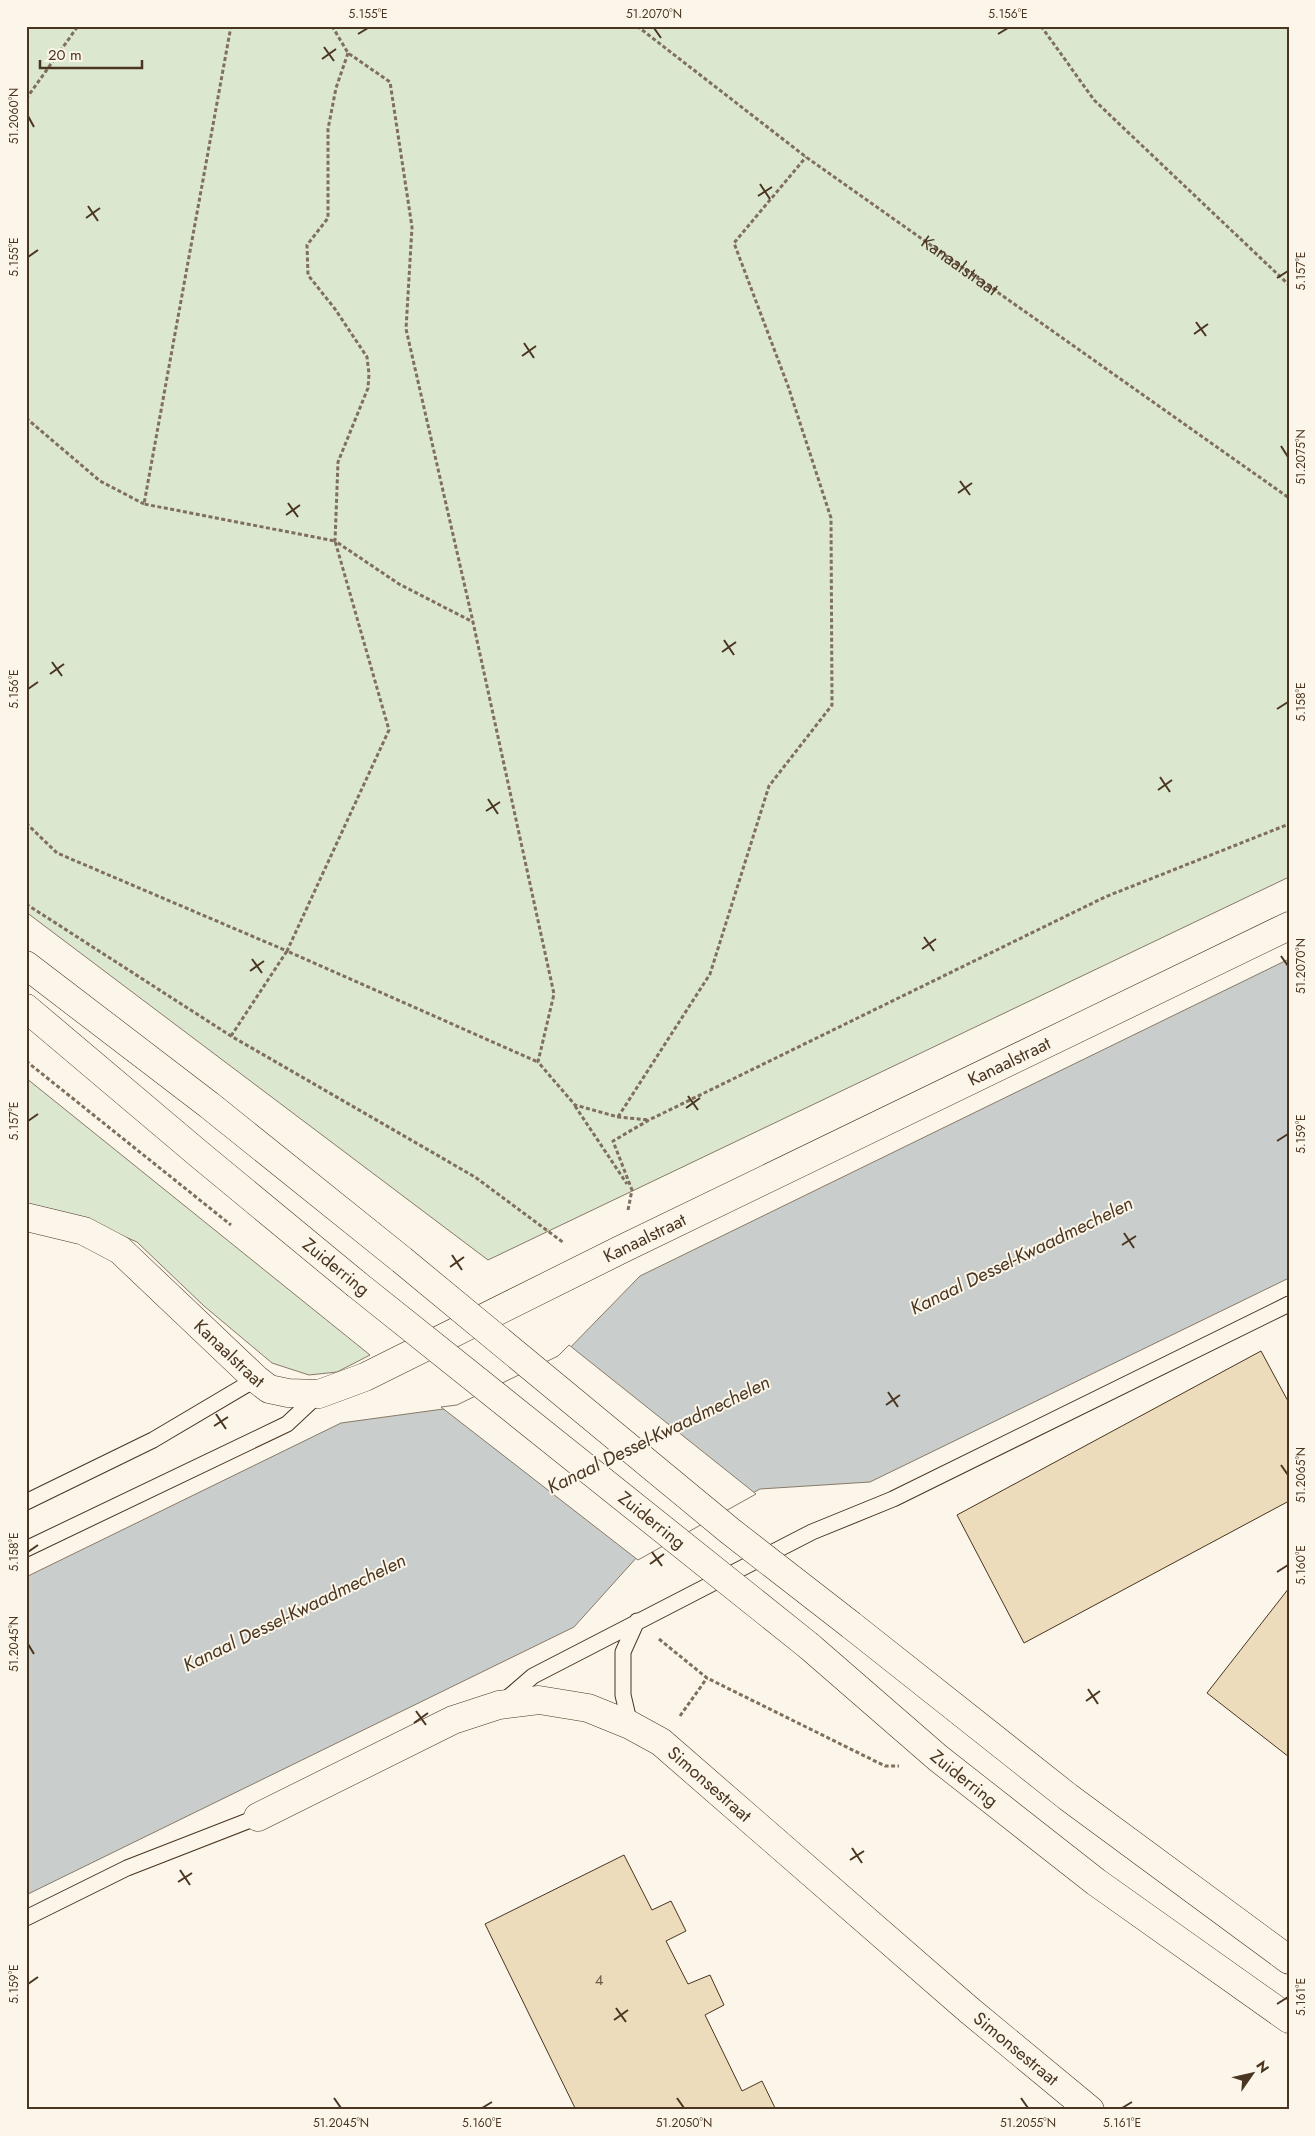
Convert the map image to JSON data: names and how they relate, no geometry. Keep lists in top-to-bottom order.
{
  "streets": {
    "main road": ["Kanaalstraat", "Zuiderring", "Simonsestraat"]
  },
  "water": ["Kanaal Dessel-Kwaadmechelen"],
  "house_numbers": ["4"],
  "scale_bar": "20 m",
  "north": "top right",
  "coordinates": [
    "5.155°E",
    "51.2070°N",
    "5.156°E",
    "51.2060°N",
    "5.157°E",
    "51.2075°N",
    "5.158°E",
    "5.159°E",
    "51.2065°N",
    "5.160°E",
    "51.2045°N",
    "5.161°E",
    "51.2050°N",
    "51.2055°N"
  ]
}
